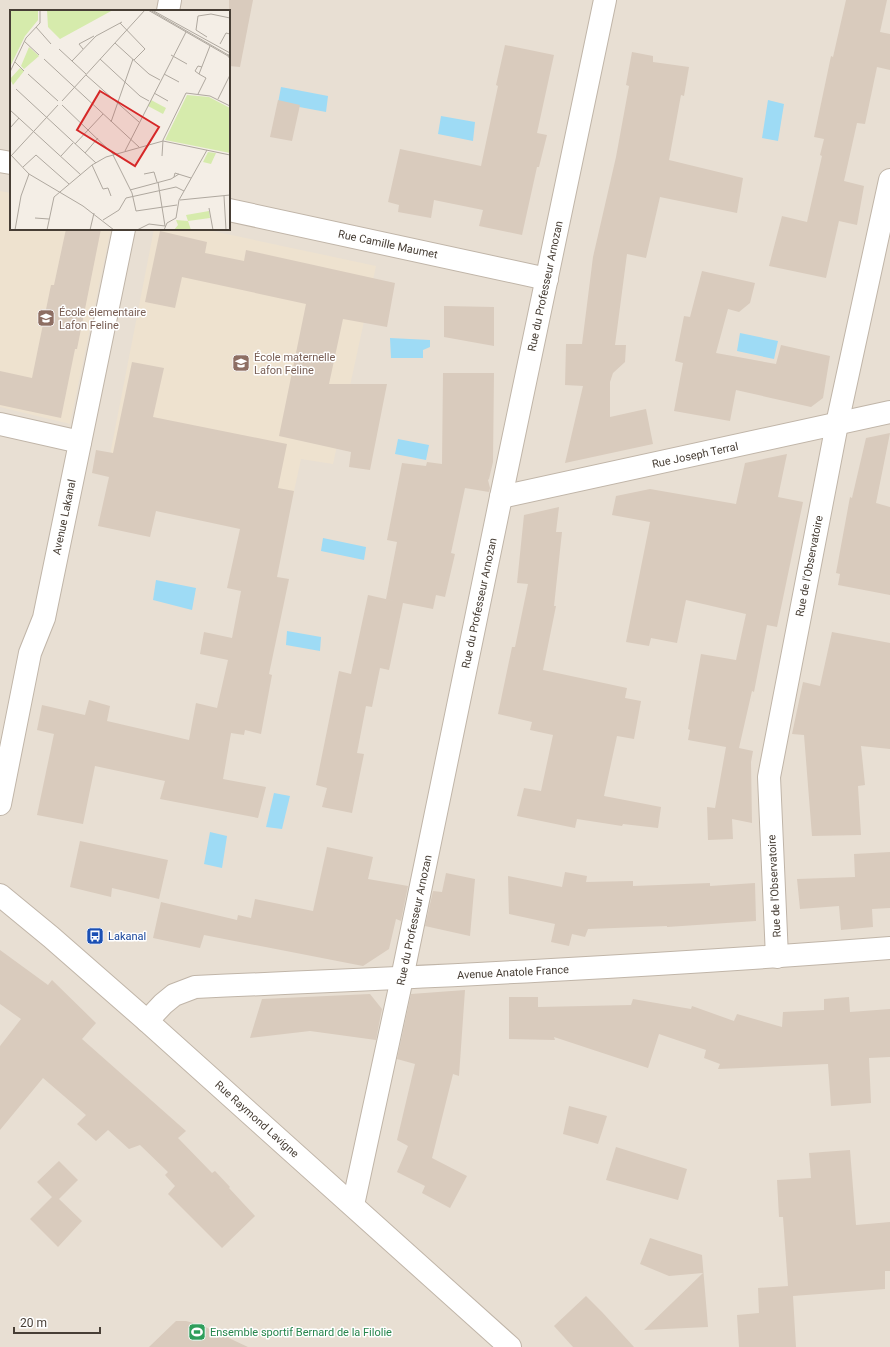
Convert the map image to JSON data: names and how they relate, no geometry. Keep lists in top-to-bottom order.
{
  "streets": {
    "street": [
      "Rue Camille Maumet",
      "Rue du Professeur Arnozan",
      "Rue Joseph Terral",
      "Avenue Lakanal",
      "Rue de l'Observatoire",
      "Avenue Anatole France",
      "Rue Raymond Lavigne"
    ]
  },
  "crossings": [
    ["Rue Camille Maumet", "Rue du Professeur Arnozan"],
    ["Rue du Professeur Arnozan", "Rue Joseph Terral"],
    ["Rue du Professeur Arnozan", "Avenue Anatole France"],
    ["Rue du Professeur Arnozan", "Rue Raymond Lavigne"],
    ["Rue Joseph Terral", "Rue de l'Observatoire"],
    ["Rue de l'Observatoire", "Avenue Anatole France"],
    ["Avenue Anatole France", "Rue Raymond Lavigne"]
  ],
  "places": {
    "school or university": ["École élementaire Lafon Feline", "École maternelle Lafon Feline"],
    "bus stop": ["Lakanal"],
    "sports": ["Ensemble sportif Bernard de la Filolie"]
  },
  "scale_bar": "20 m"
}
